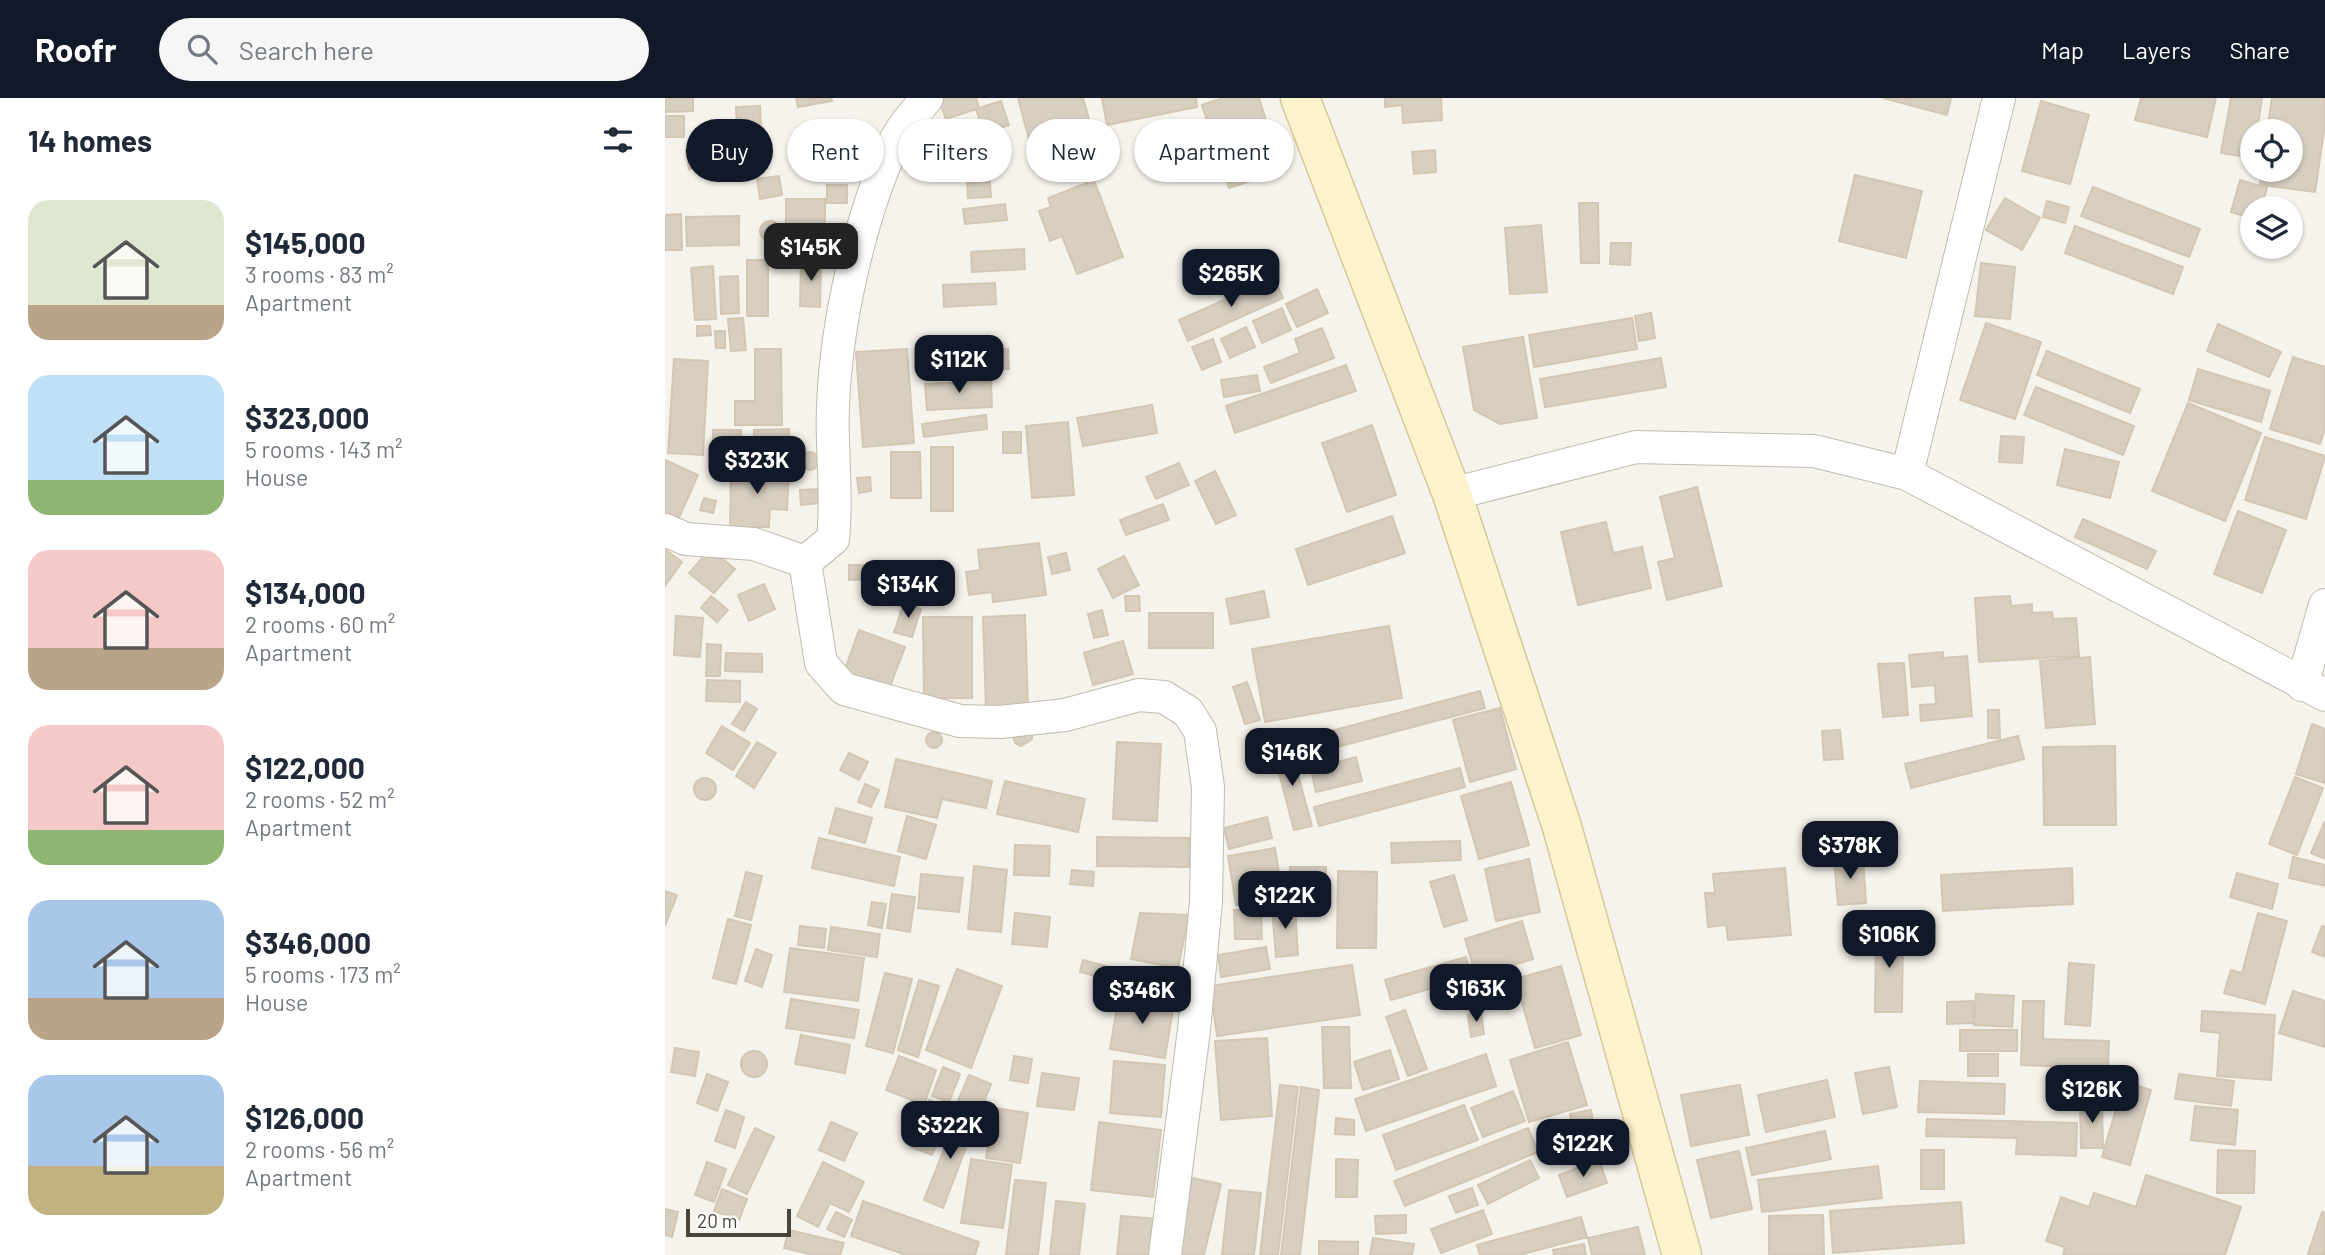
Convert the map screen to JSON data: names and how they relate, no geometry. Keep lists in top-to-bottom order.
{
  "scale_bar": "20 m",
  "page": {
    "header": "Roofr",
    "search": "Search here",
    "nav": ["Map", "Layers", "Share"],
    "heading": "14 homes",
    "chip": [
      "Buy",
      "Rent",
      "Filters",
      "New",
      "Apartment"
    ],
    "list": [
      {
        "name": "$145,000",
        "note": "3 rooms · 83 m² · Apartment"
      },
      {
        "name": "$323,000",
        "note": "5 rooms · 143 m² · House"
      },
      {
        "name": "$134,000",
        "note": "2 rooms · 60 m² · Apartment"
      },
      {
        "name": "$122,000",
        "note": "2 rooms · 52 m² · Apartment"
      },
      {
        "name": "$346,000",
        "note": "5 rooms · 173 m² · House"
      },
      {
        "name": "$126,000",
        "note": "2 rooms · 56 m² · Apartment"
      }
    ],
    "price": [
      "$145K",
      "$265K",
      "$112K",
      "$323K",
      "$134K",
      "$146K",
      "$378K",
      "$122K",
      "$106K",
      "$163K",
      "$346K",
      "$126K",
      "$322K",
      "$122K"
    ],
    "scale": "20 m"
  }
}
